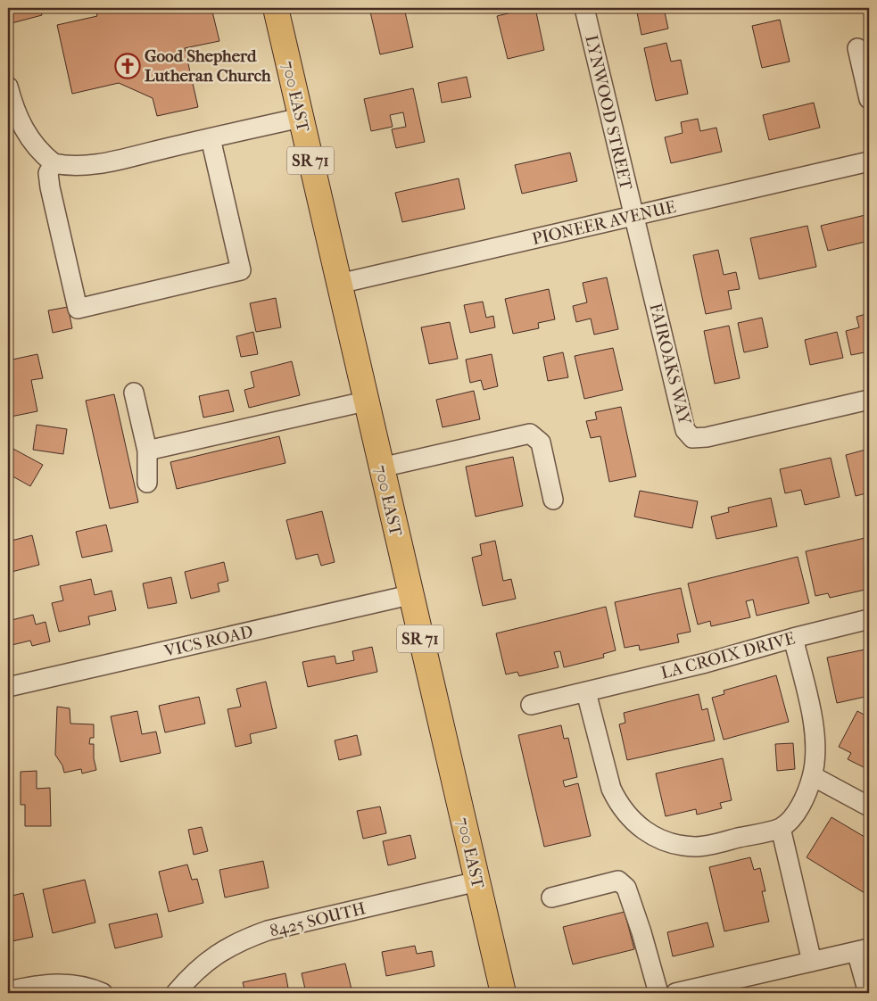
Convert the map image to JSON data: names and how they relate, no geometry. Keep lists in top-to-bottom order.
{
  "streets": {
    "main road": ["700 EAST", "SR 71"],
    "street": [
      "LYNWOOD STREET",
      "PIONEER AVENUE",
      "FAIROAKS WAY",
      "VICS ROAD",
      "LA CROIX DRIVE",
      "8425 SOUTH"
    ]
  },
  "crossings": [
    ["700 EAST", "PIONEER AVENUE"],
    ["700 EAST", "VICS ROAD"],
    ["700 EAST", "8425 SOUTH"],
    ["LYNWOOD STREET", "PIONEER AVENUE"],
    ["LYNWOOD STREET", "FAIROAKS WAY"],
    ["PIONEER AVENUE", "FAIROAKS WAY"]
  ],
  "places": {
    "church": ["Good Shepherd Lutheran Church"]
  }
}
